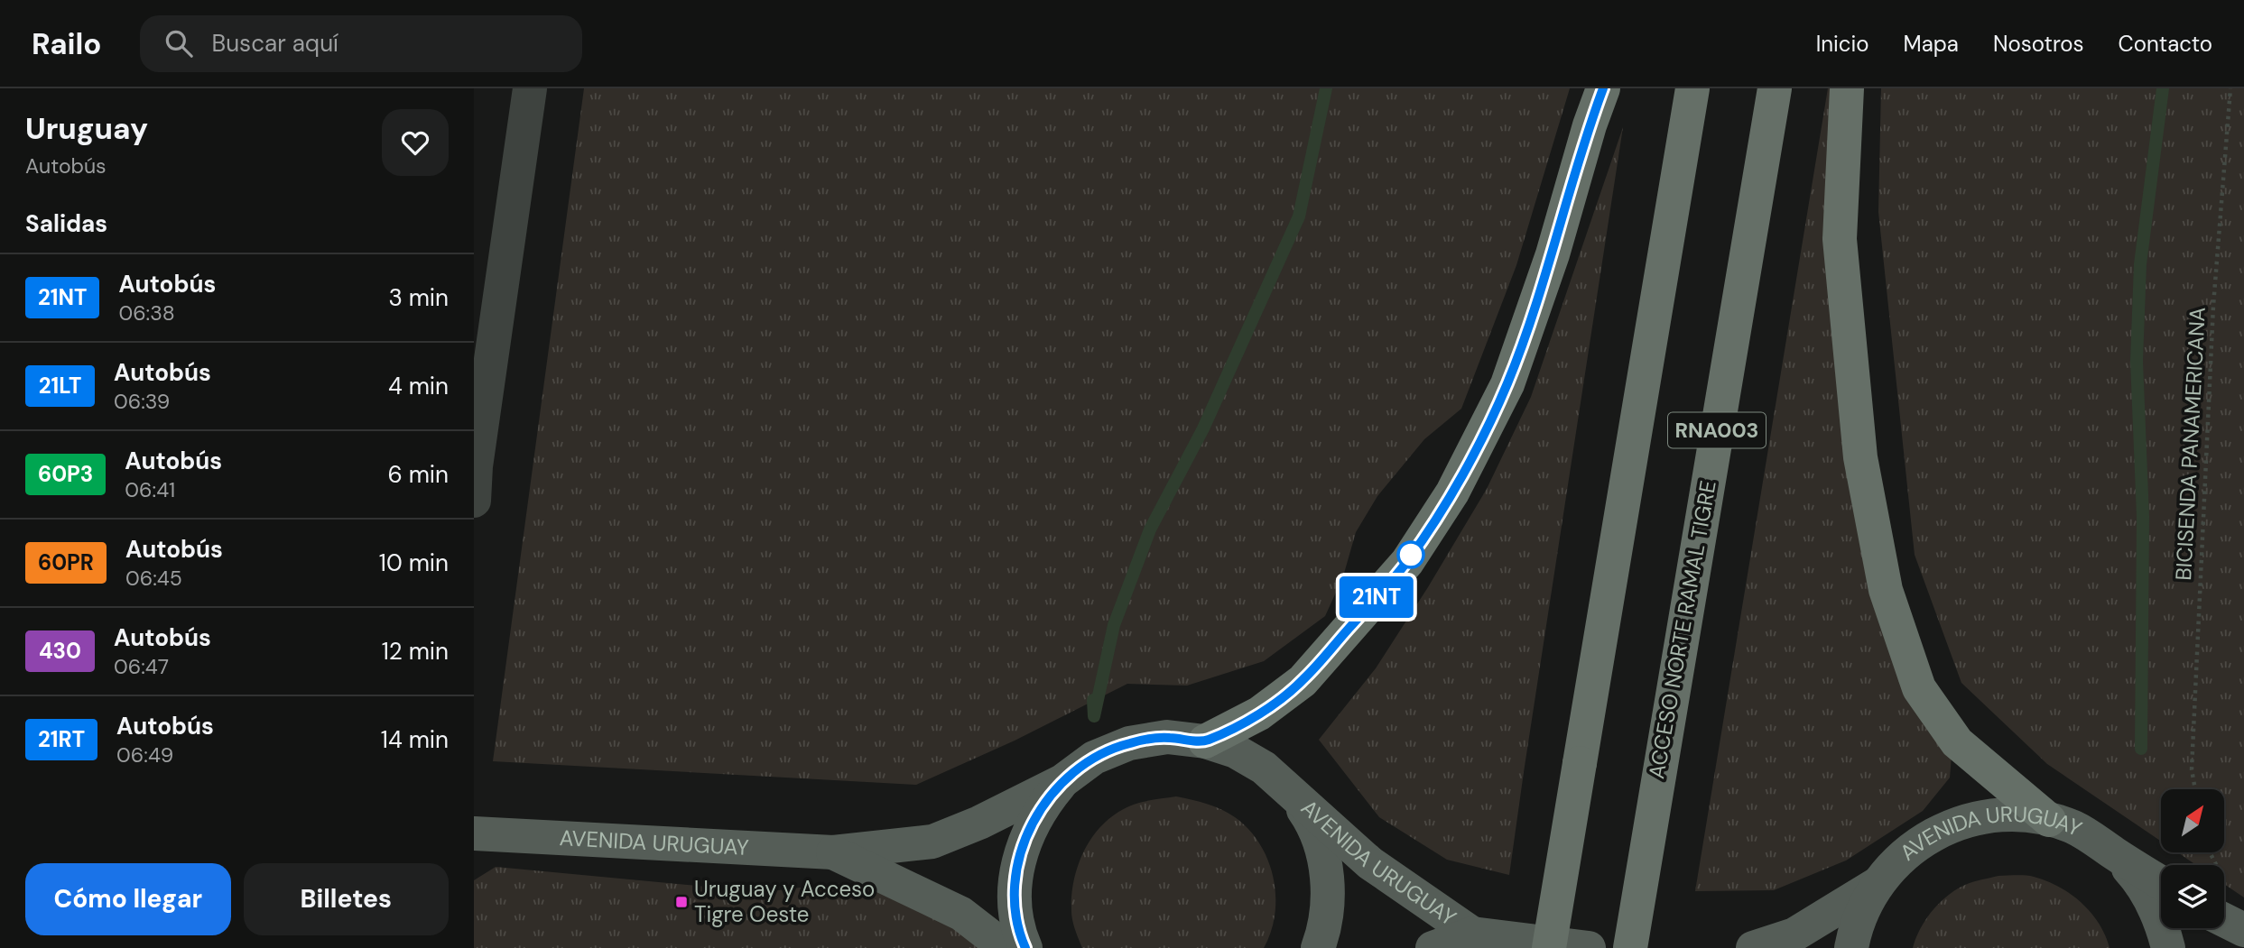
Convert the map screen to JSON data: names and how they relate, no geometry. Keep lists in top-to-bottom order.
{
  "streets": {
    "highway": ["RNA003", "ACCESO NORTE RAMAL TIGRE"],
    "main road": ["AVENIDA URUGUAY"],
    "path": ["BICISENDA PANAMERICANA"]
  },
  "places": {
    "transit": ["Uruguay y Acceso Tigre Oeste"]
  },
  "lines": ["bus line 21NT"],
  "north": "top right",
  "page": {
    "header": "Railo",
    "search": "Buscar aquí",
    "nav": [
      "Inicio",
      "Mapa",
      "Nosotros",
      "Contacto"
    ],
    "heading": [
      ["Uruguay", "Autobús"],
      "Salidas"
    ],
    "on_map": "21NT",
    "list": [
      {
        "mark": "21NT",
        "name": "Autobús",
        "note": "06:38",
        "value": "3 min"
      },
      {
        "mark": "21LT",
        "name": "Autobús",
        "note": "06:39",
        "value": "4 min"
      },
      {
        "mark": "60P3",
        "name": "Autobús",
        "note": "06:41",
        "value": "6 min"
      },
      {
        "mark": "60PR",
        "name": "Autobús",
        "note": "06:45",
        "value": "10 min"
      },
      {
        "mark": "430",
        "name": "Autobús",
        "note": "06:47",
        "value": "12 min"
      },
      {
        "mark": "21RT",
        "name": "Autobús",
        "note": "06:49",
        "value": "14 min"
      }
    ],
    "buttons": ["Cómo llegar", "Billetes"]
  }
}
